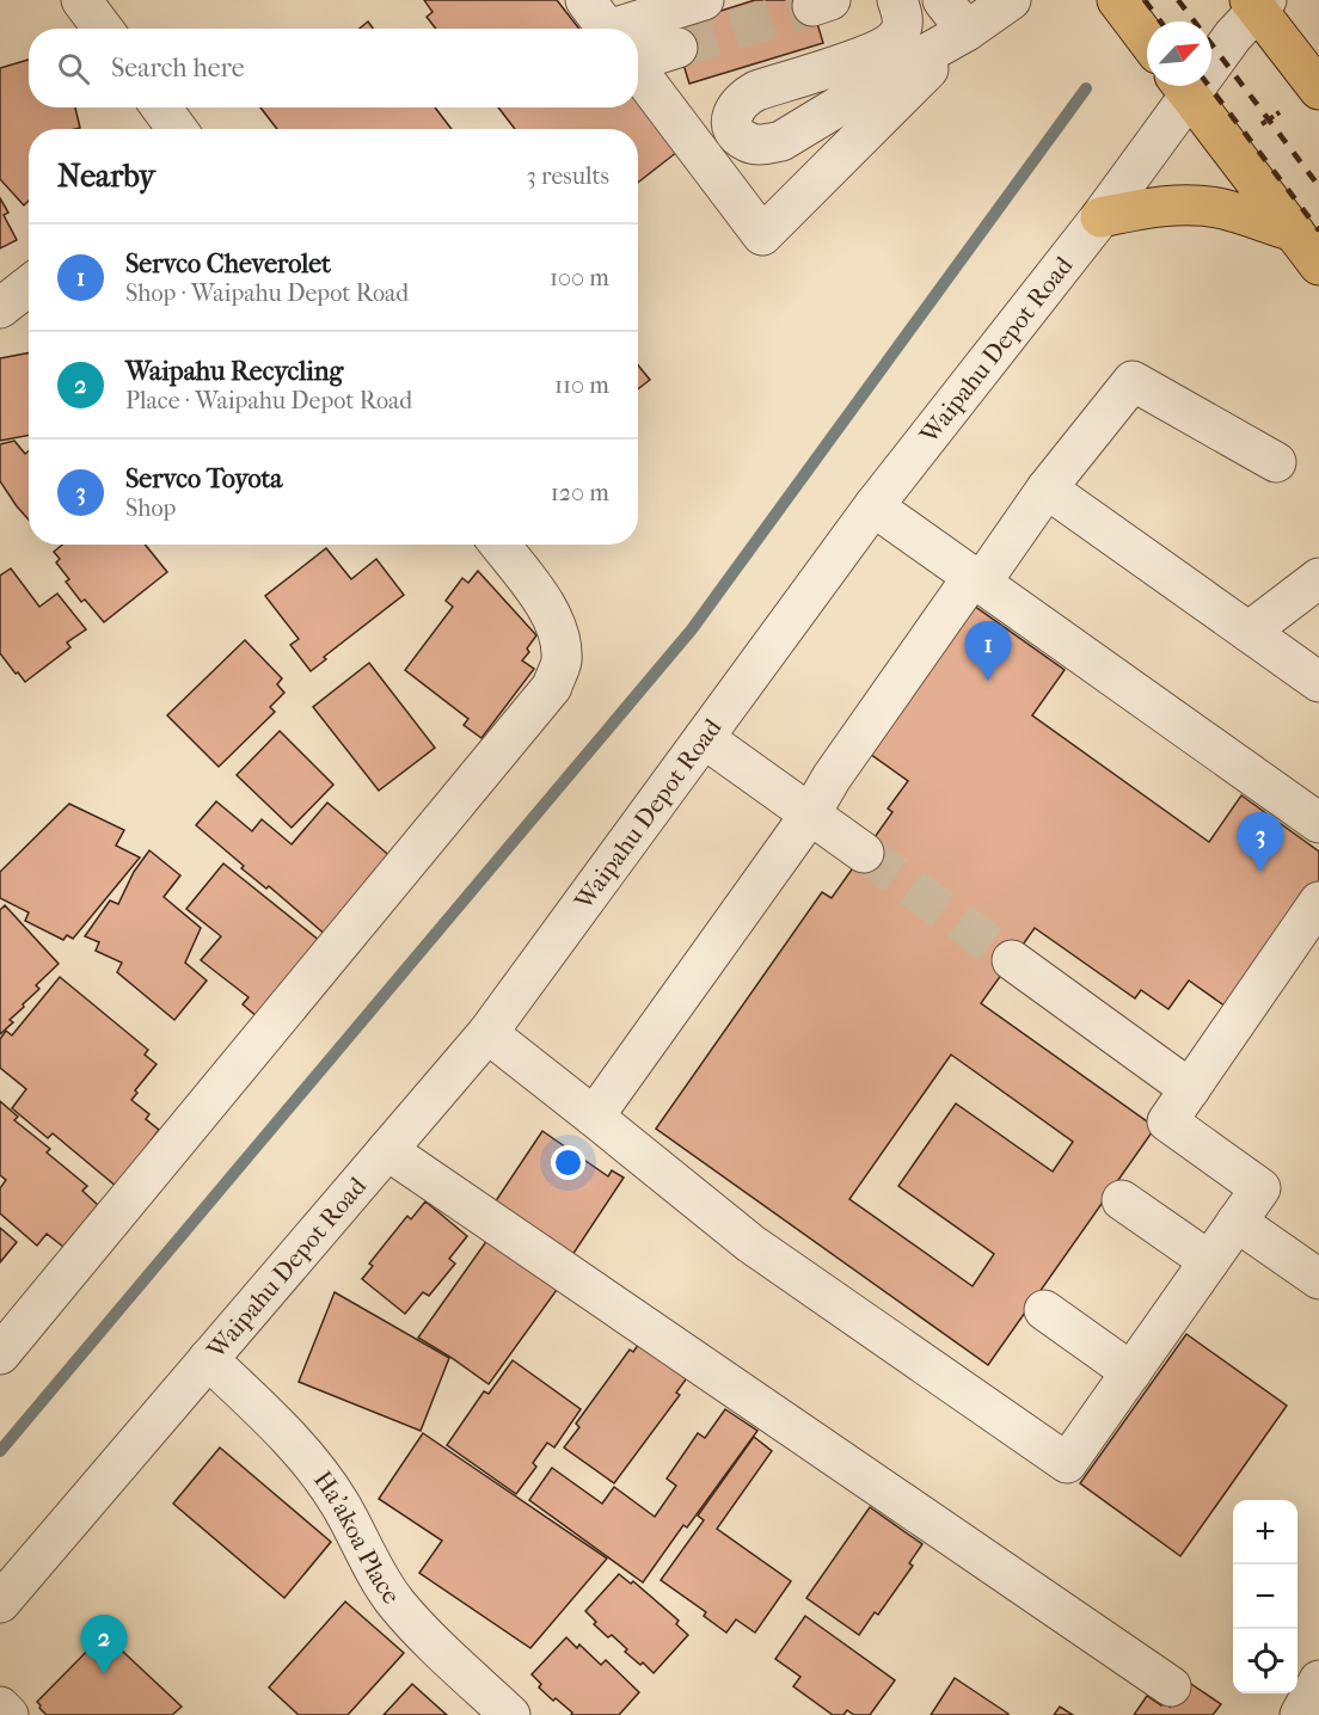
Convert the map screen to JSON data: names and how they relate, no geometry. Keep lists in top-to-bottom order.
{
  "streets": {
    "street": ["Waipahu Depot Road", "Ha'akoa Place"]
  },
  "crossings": [
    ["Waipahu Depot Road", "Ha'akoa Place"]
  ],
  "north": "top right",
  "page": {
    "search": "Search here",
    "heading": ["Nearby", "3 results"],
    "list": [
      {
        "mark": "1",
        "name": "Servco Cheverolet",
        "note": "Shop · Waipahu Depot Road",
        "value": "100 m"
      },
      {
        "mark": "2",
        "name": "Waipahu Recycling",
        "note": "Place · Waipahu Depot Road",
        "value": "110 m"
      },
      {
        "mark": "3",
        "name": "Servco Toyota",
        "note": "Shop",
        "value": "120 m"
      }
    ],
    "pins": ["1", "3", "2"],
    "map_buttons": ["+", "−"]
  }
}
